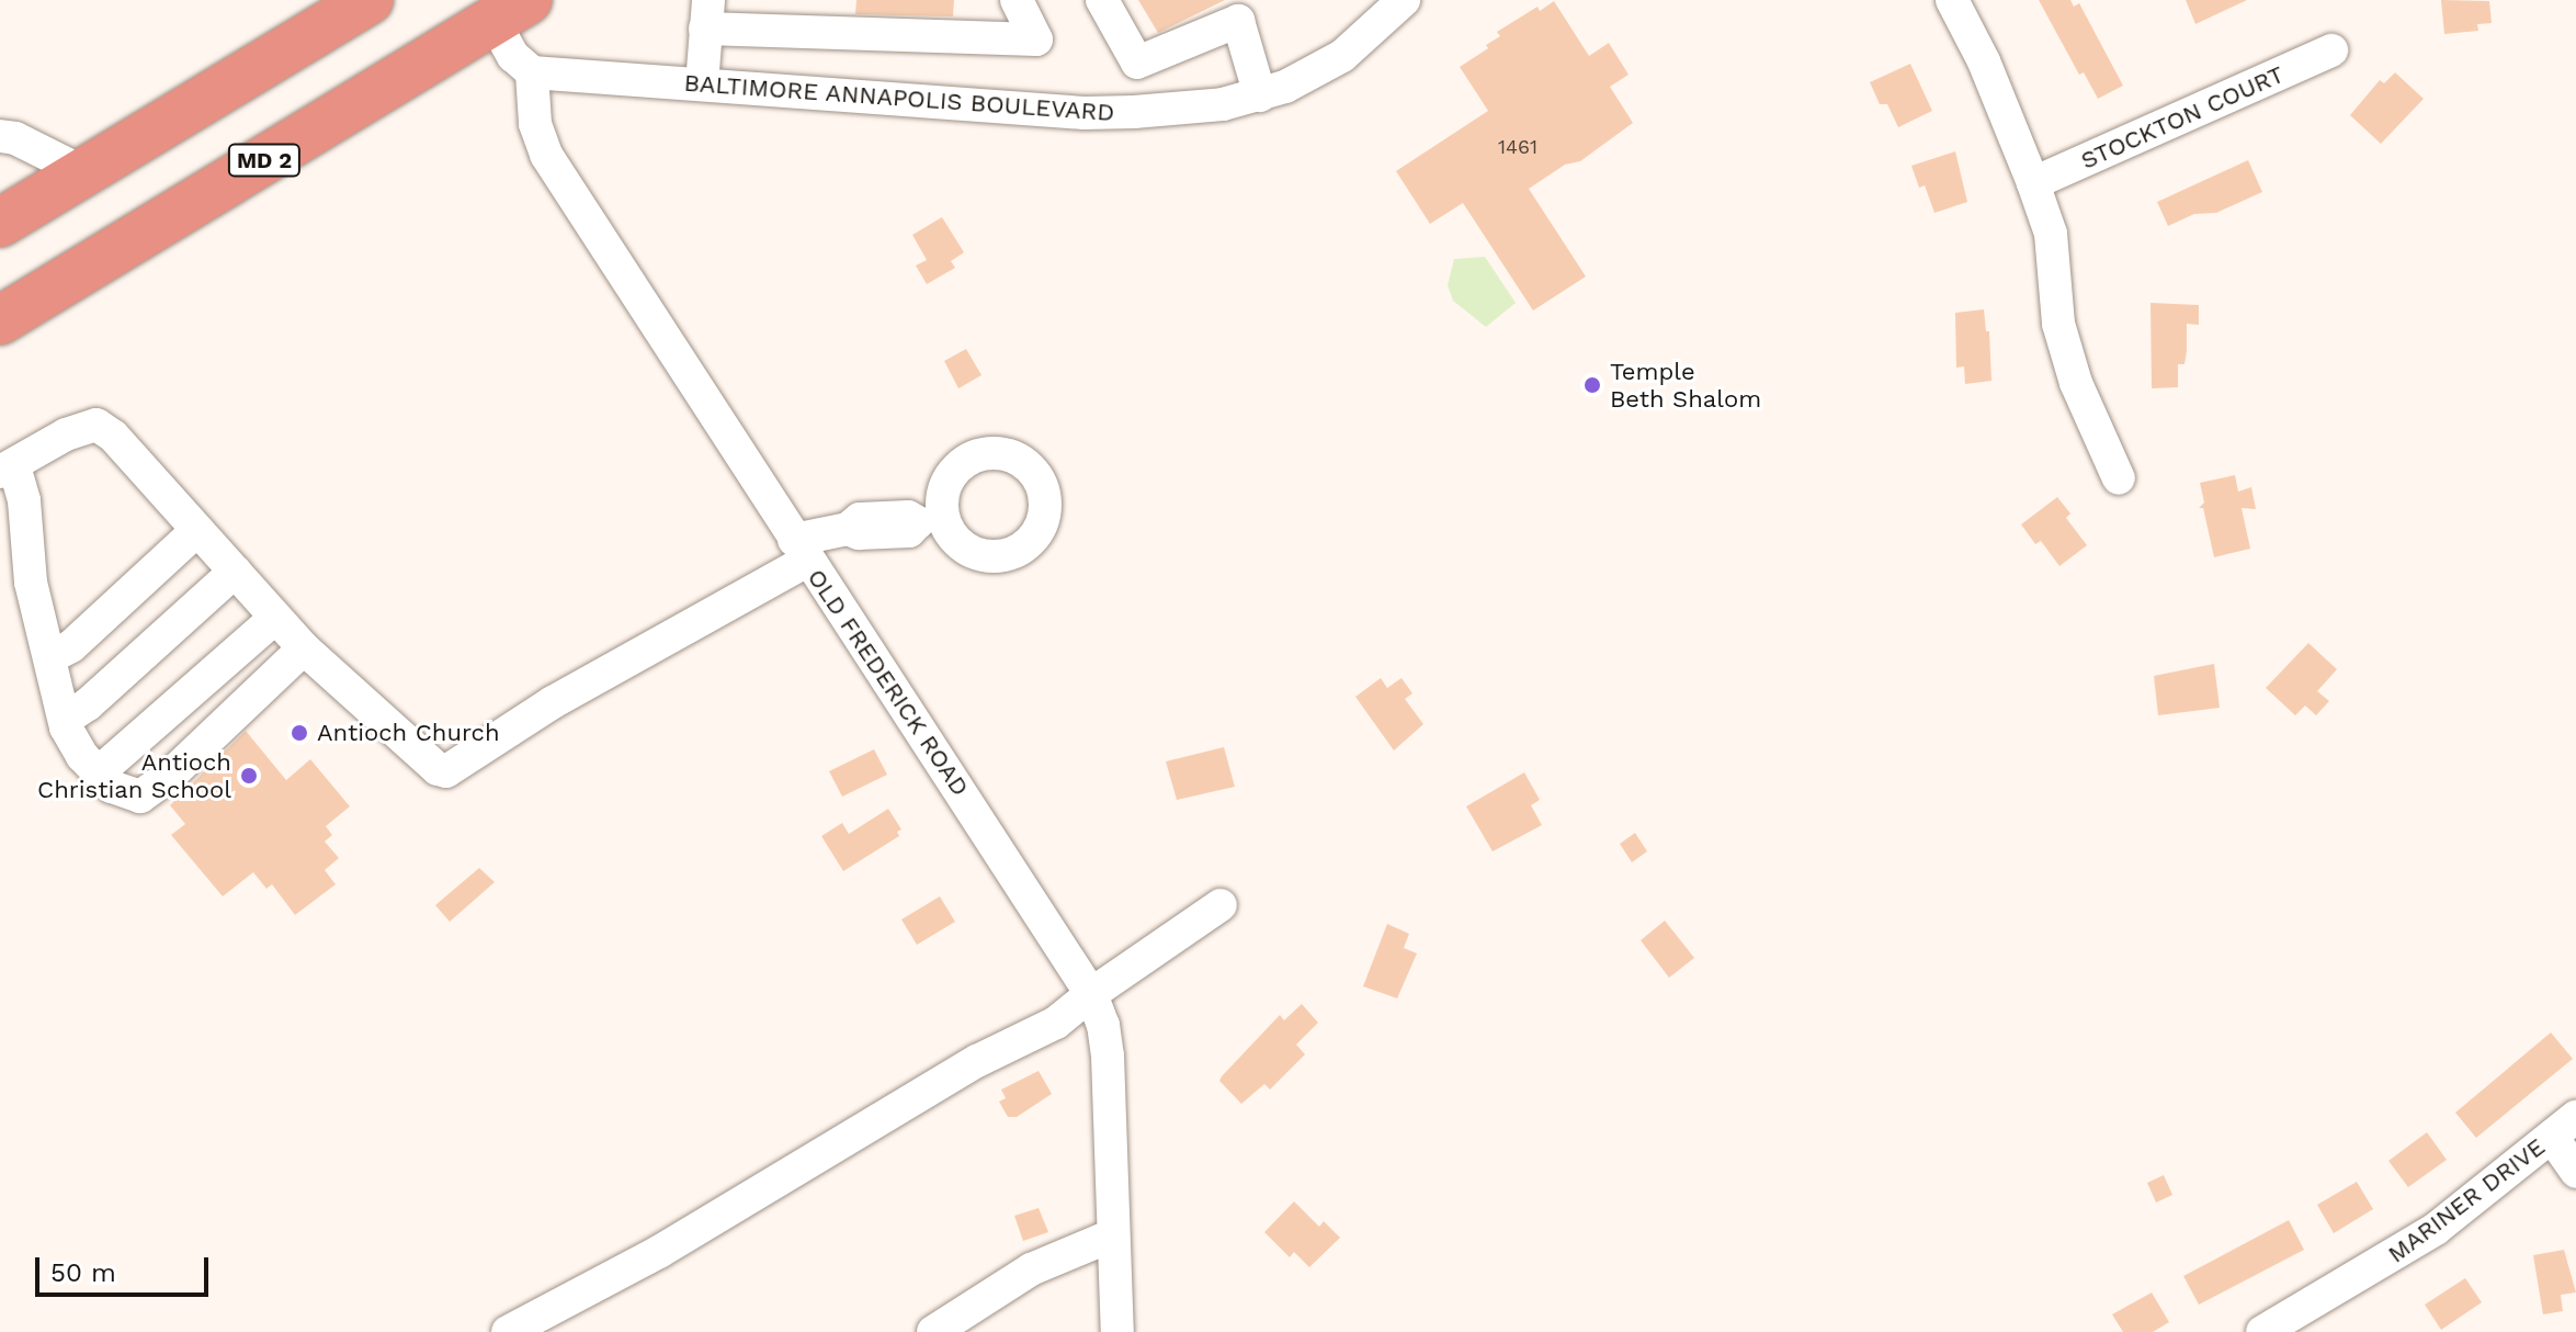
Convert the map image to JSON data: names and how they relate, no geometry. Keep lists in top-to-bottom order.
{
  "streets": {
    "highway": ["MD 2"],
    "street": [
      "BALTIMORE ANNAPOLIS BOULEVARD",
      "STOCKTON COURT",
      "OLD FREDERICK ROAD",
      "MARINER DRIVE"
    ]
  },
  "crossings": [
    ["BALTIMORE ANNAPOLIS BOULEVARD", "OLD FREDERICK ROAD"]
  ],
  "places": ["Temple Beth Shalom", "Antioch Church", "Antioch Christian School"],
  "house_numbers": ["1461"],
  "scale_bar": "50 m"
}
